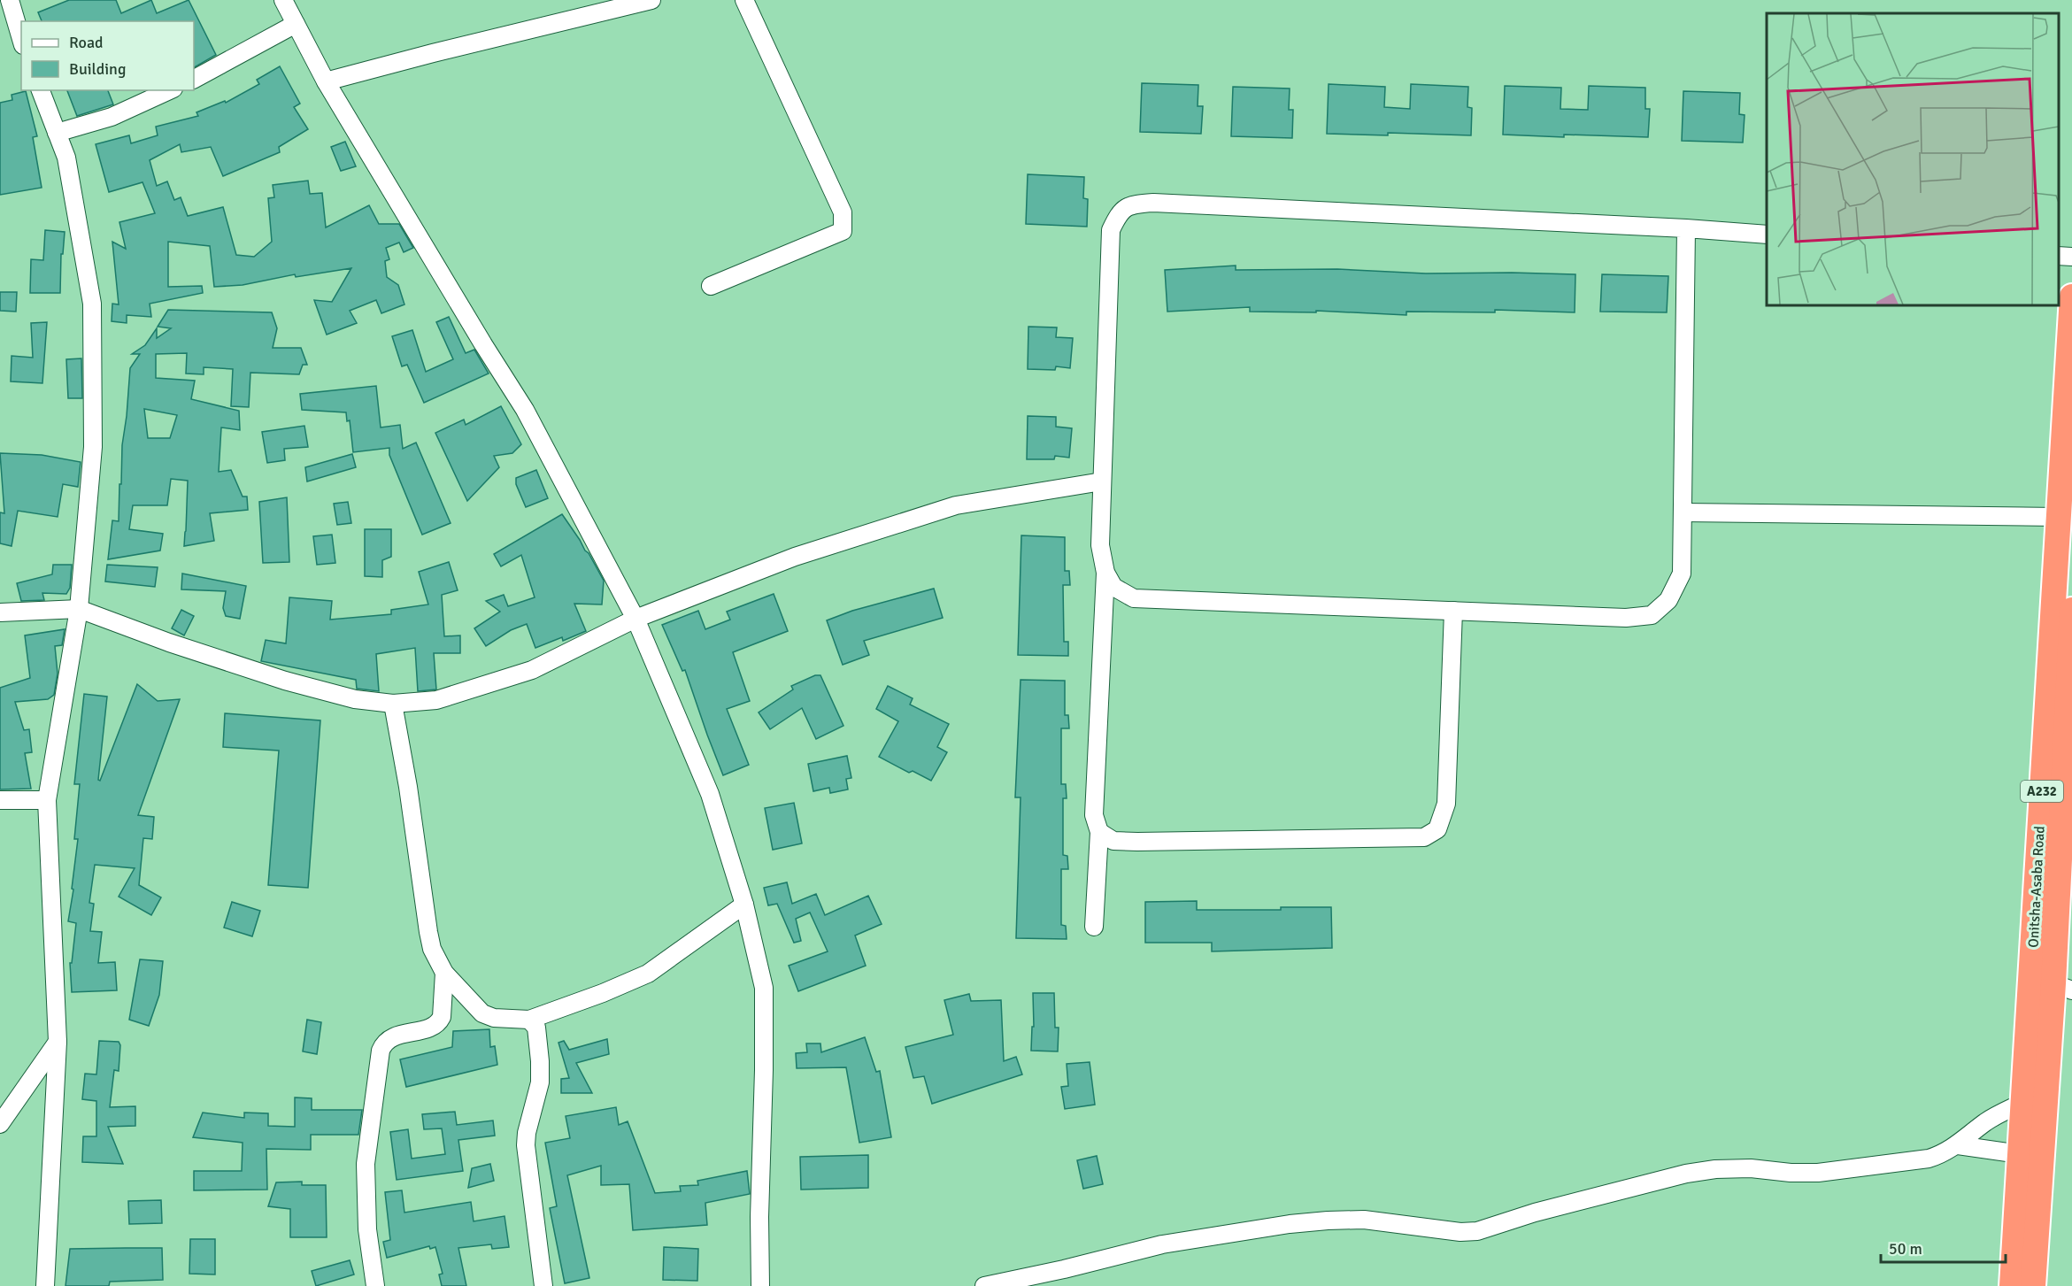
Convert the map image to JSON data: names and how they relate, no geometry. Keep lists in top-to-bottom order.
{
  "streets": {
    "highway": ["A232", "Onitsha-Asaba Road"]
  },
  "legend": ["Road", "Building"],
  "scale_bar": "50 m"
}
